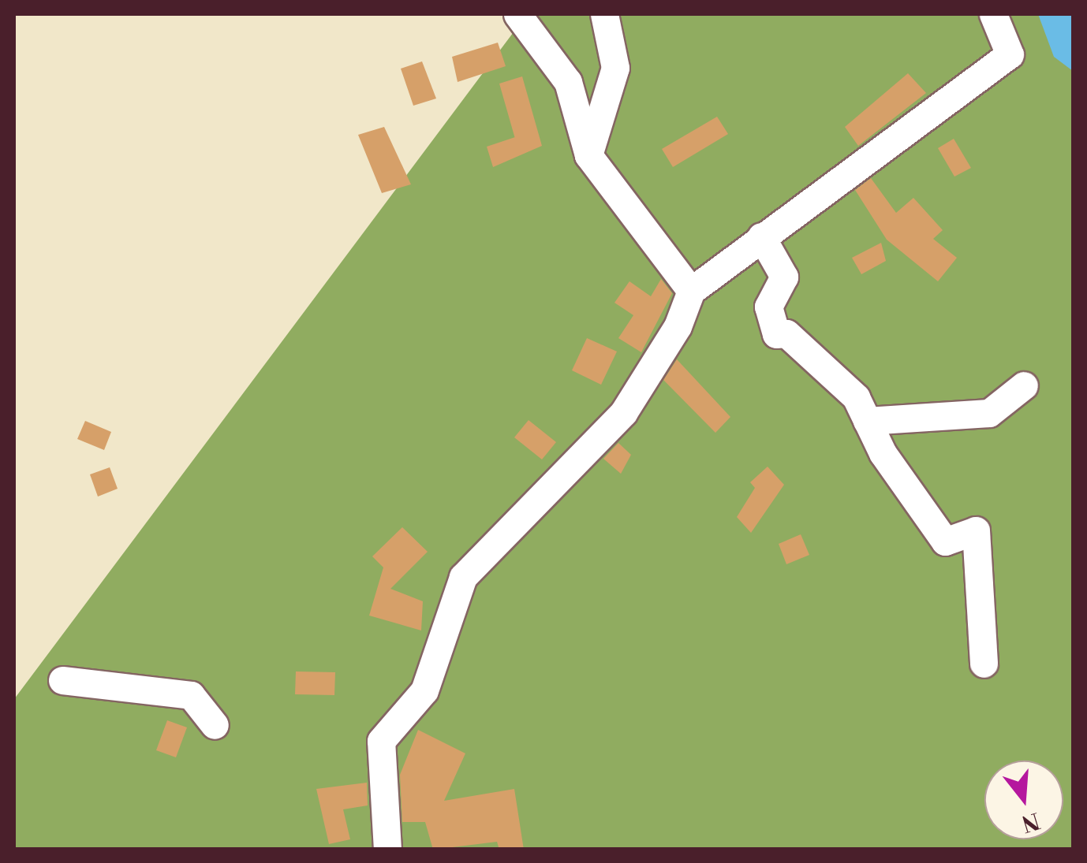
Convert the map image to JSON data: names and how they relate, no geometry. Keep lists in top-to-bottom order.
{
  "north": "bottom"
}
